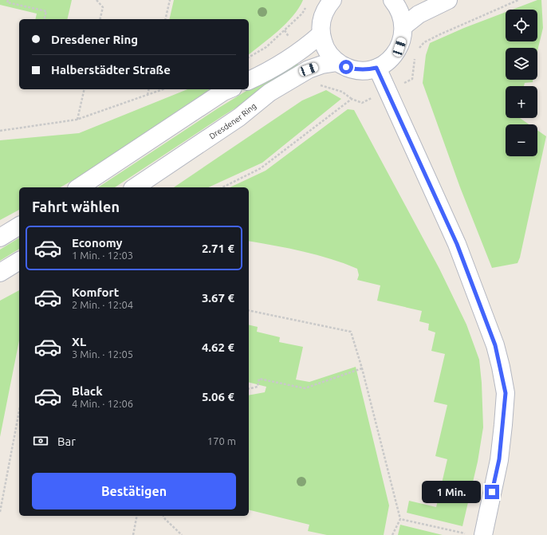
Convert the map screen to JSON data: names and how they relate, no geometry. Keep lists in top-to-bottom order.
{
  "streets": {
    "street": ["Dresdener Ring"]
  },
  "page": {
    "map_buttons": ["+", "−"],
    "banner": ["Dresdener Ring", "Halberstädter Straße"],
    "heading": "Fahrt wählen",
    "list": [
      {
        "name": "Economy",
        "note": "1 Min. · 12:03",
        "value": "2.71 €"
      },
      {
        "name": "Komfort",
        "note": "2 Min. · 12:04",
        "value": "3.67 €"
      },
      {
        "name": "XL",
        "note": "3 Min. · 12:05",
        "value": "4.62 €"
      },
      {
        "name": "Black",
        "note": "4 Min. · 12:06",
        "value": "5.06 €"
      }
    ],
    "pay": ["Bar", "170 m"],
    "buttons": "Bestätigen",
    "bubble": "1 Min."
  }
}
